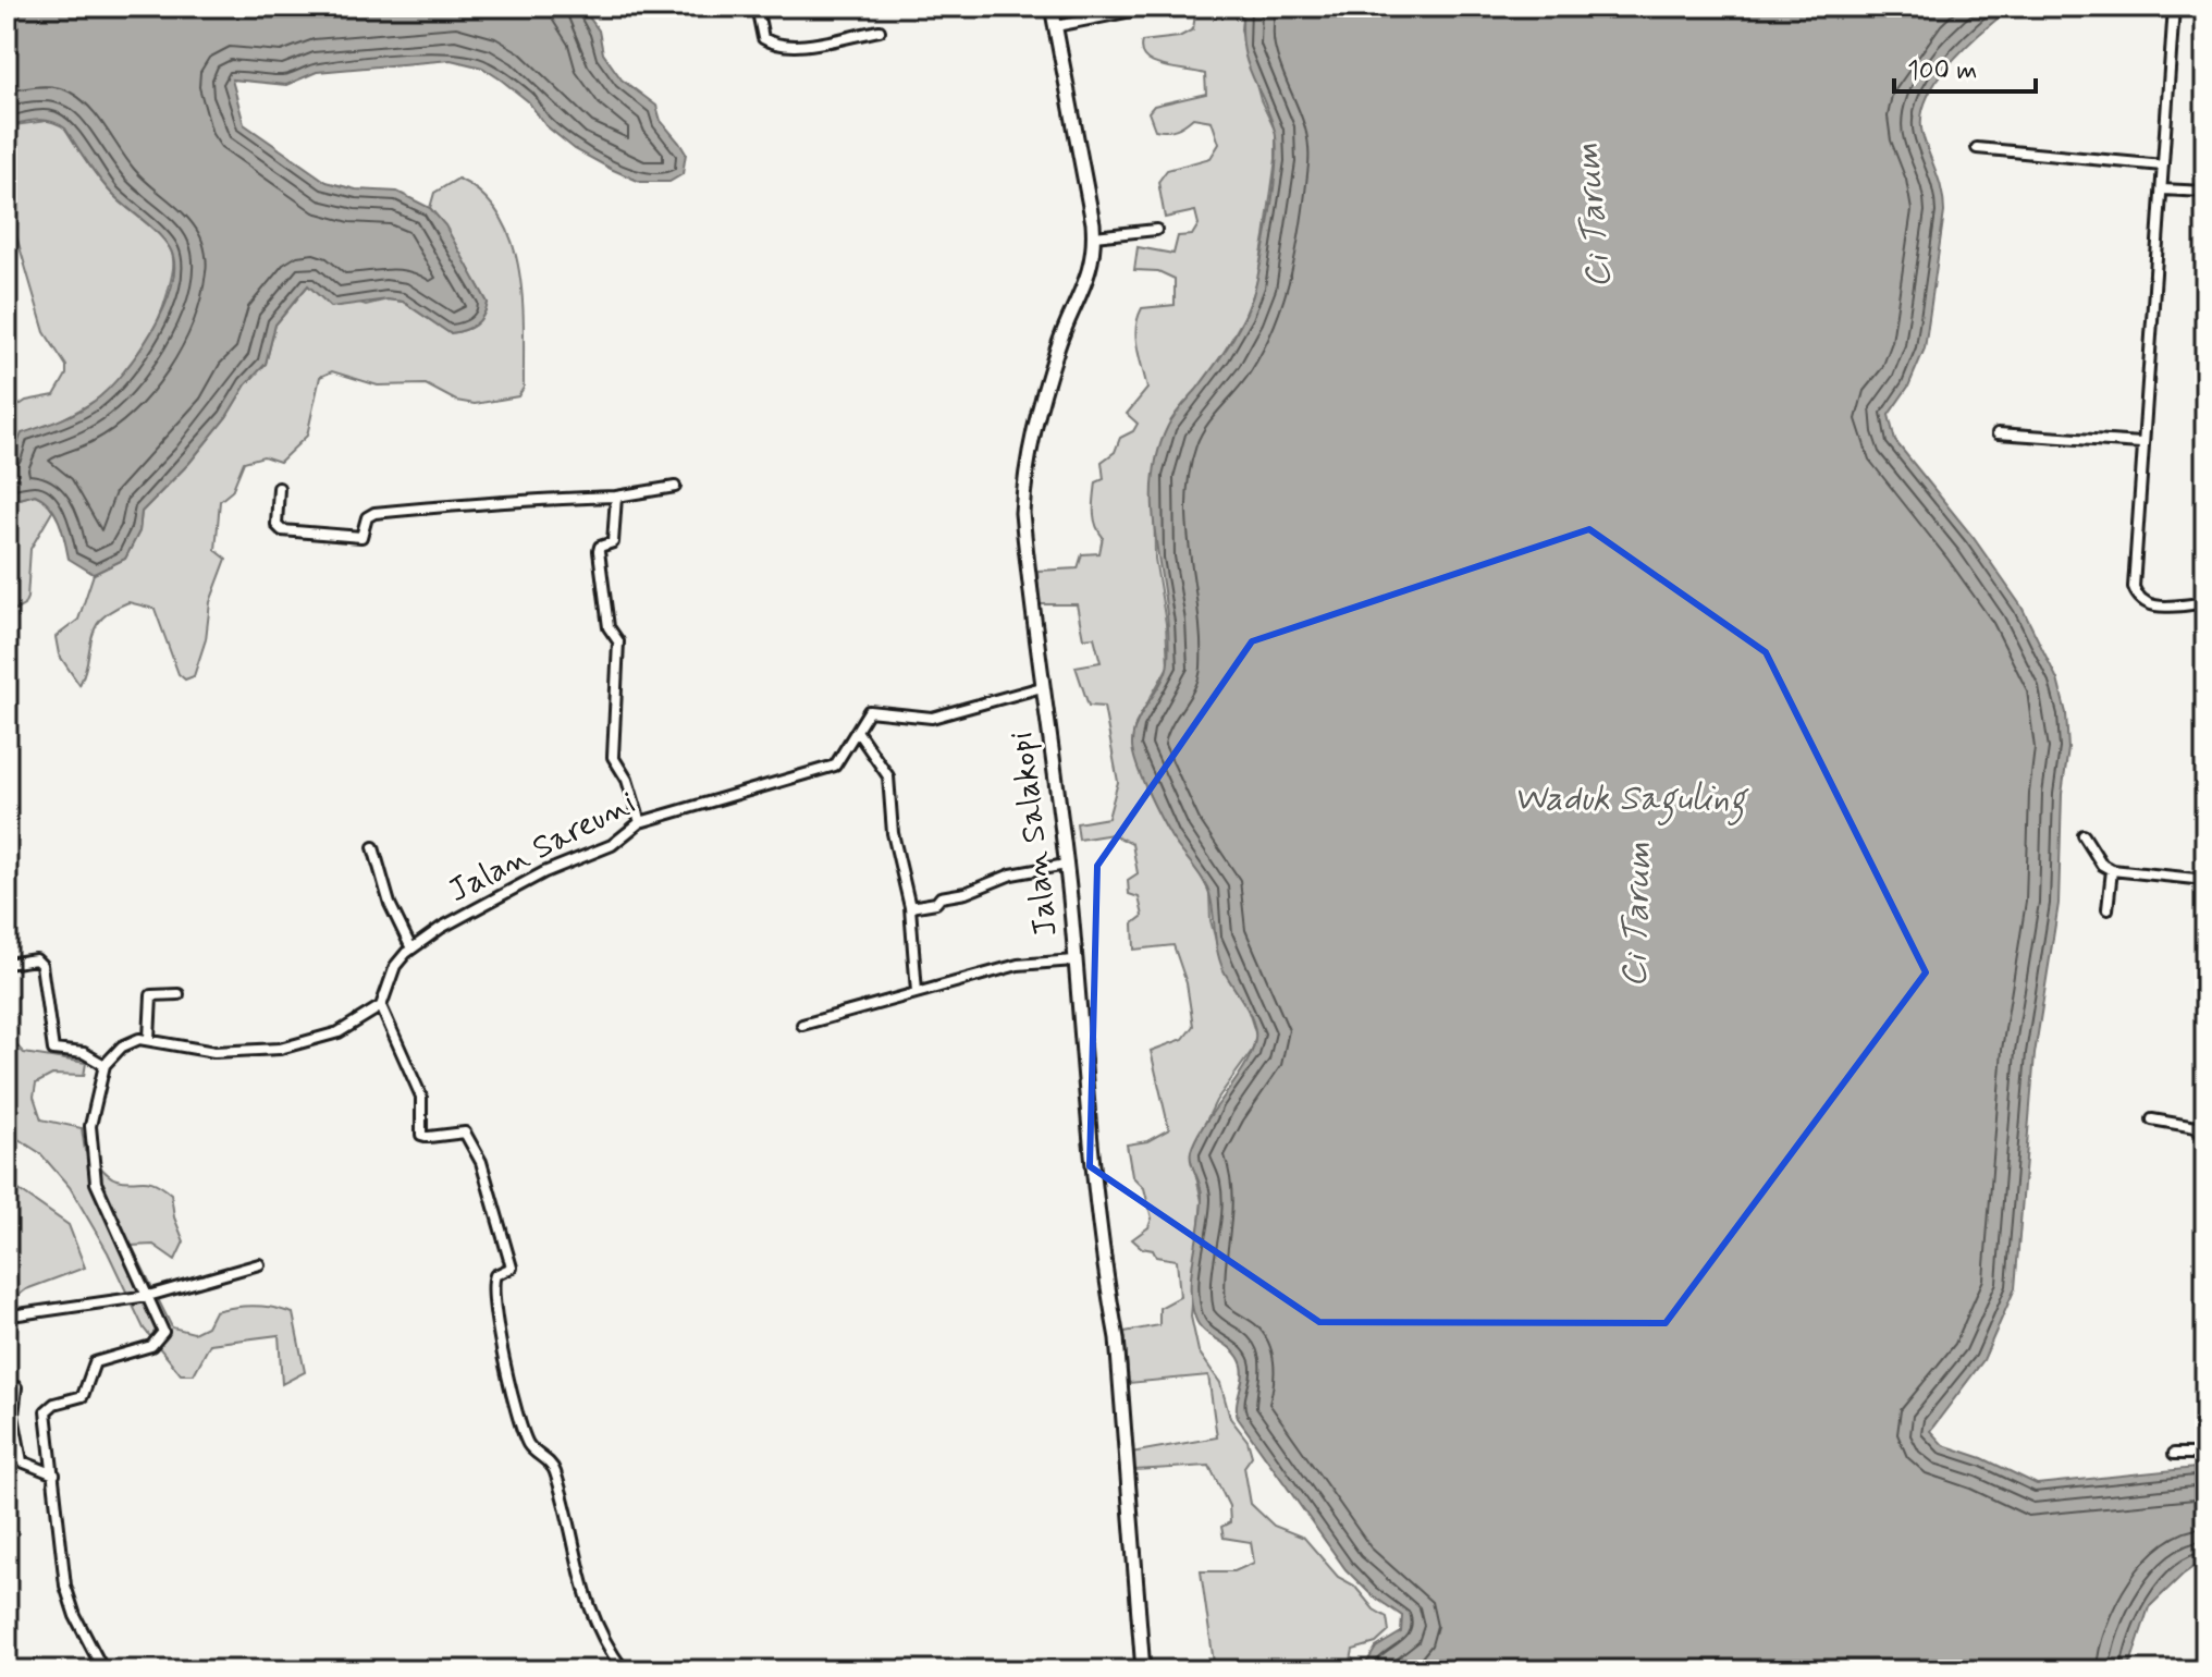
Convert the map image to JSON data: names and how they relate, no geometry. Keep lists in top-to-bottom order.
{
  "streets": {
    "street": ["Jalan Salakopi", "Jalan Sareuni"]
  },
  "crossings": [
    ["Jalan Salakopi", "Jalan Sareuni"]
  ],
  "water": ["Ci Tarum", "Waduk Saguling"],
  "scale_bar": "100 m"
}
